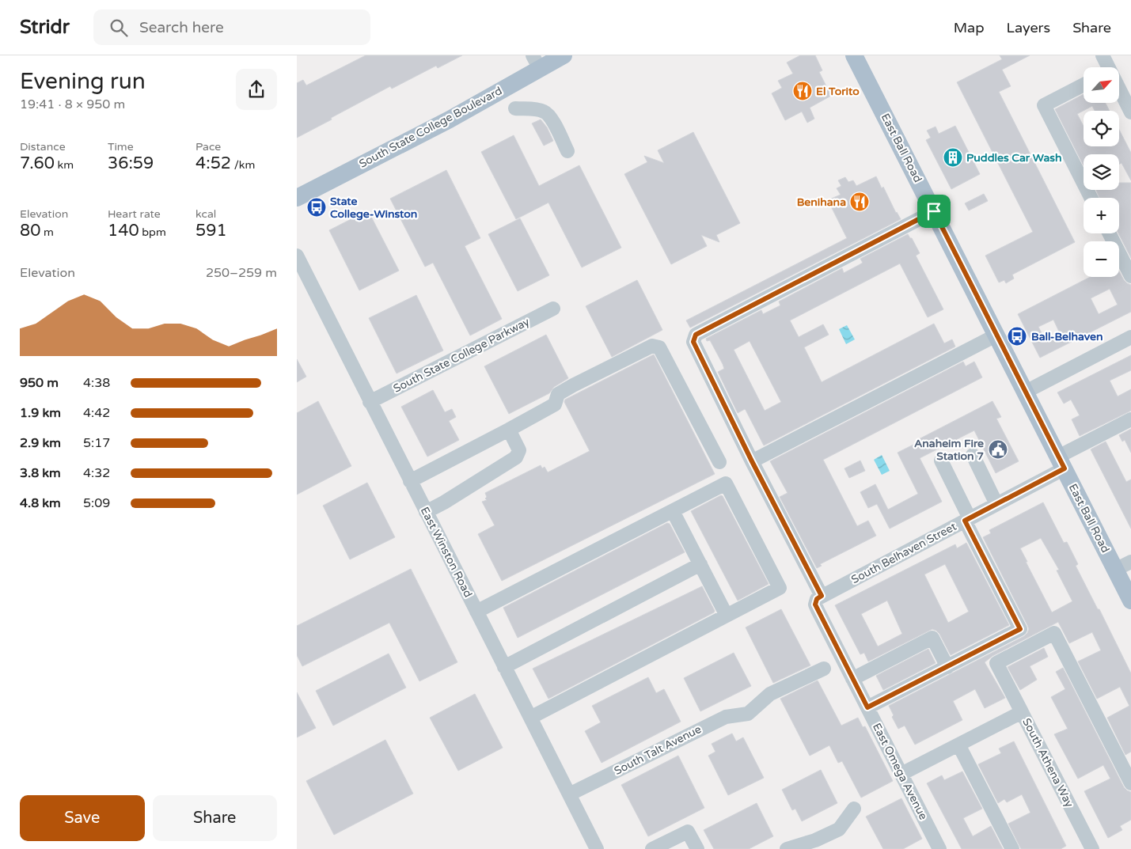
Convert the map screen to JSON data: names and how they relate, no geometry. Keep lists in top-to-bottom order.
{
  "streets": {
    "main road": ["South State College Boulevard", "East Ball Road"],
    "street": [
      "South State College Parkway",
      "East Winston Road",
      "South Belhaven Street",
      "South Talt Avenue",
      "South Athena Way",
      "East Omega Avenue"
    ]
  },
  "crossings": [
    ["East Ball Road", "South Belhaven Street"],
    ["South State College Parkway", "East Winston Road"],
    ["East Winston Road", "South Talt Avenue"],
    ["South Belhaven Street", "East Omega Avenue"],
    ["South Athena Way", "East Omega Avenue"]
  ],
  "places": {
    "restaurant": ["El Torito", "Benihana"],
    "building": ["Puddles Car Wash"],
    "bus stop": ["State College-Winston", "Ball-Belhaven"],
    "public building": ["Anaheim Fire Station 7"]
  },
  "north": "top right",
  "page": {
    "header": "Stridr",
    "search": "Search here",
    "nav": ["Map", "Layers", "Share"],
    "heading": ["Evening run", "19:41 · 8 × 950 m"],
    "map_buttons": ["+", "−"],
    "stats": [
      ["Distance", "7.60 km"],
      ["Time", "36:59"],
      ["Pace", "4:52 /km"],
      ["Elevation", "80 m"],
      ["Heart rate", "140 bpm"],
      ["kcal", "591"]
    ],
    "chart": ["Elevation", "250–259 m"],
    "list": [
      {
        "name": "950 m",
        "note": "4:38"
      },
      {
        "name": "1.9 km",
        "note": "4:42"
      },
      {
        "name": "2.9 km",
        "note": "5:17"
      },
      {
        "name": "3.8 km",
        "note": "4:32"
      },
      {
        "name": "4.8 km",
        "note": "5:09"
      }
    ],
    "buttons": ["Save", "Share"]
  }
}
